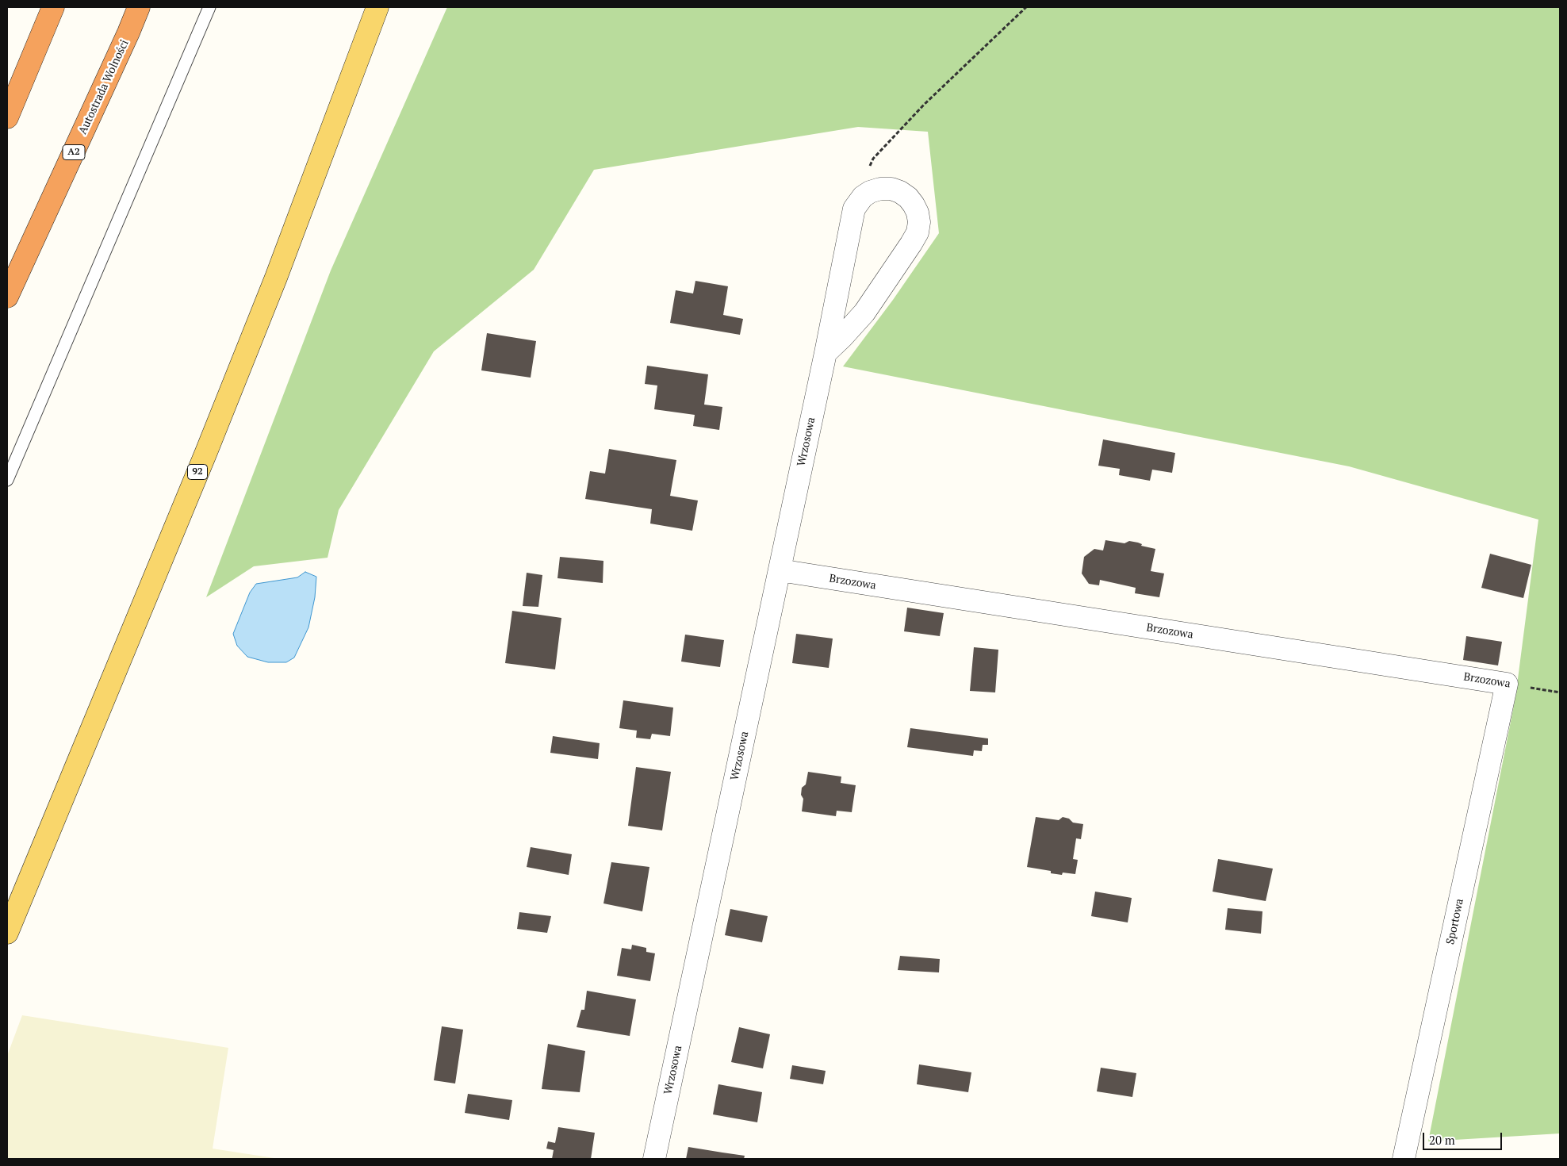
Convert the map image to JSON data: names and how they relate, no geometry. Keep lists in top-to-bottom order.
{
  "streets": {
    "highway": ["Autostrada Wolności", "A2"],
    "main road": ["92"],
    "street": ["Wrzosowa", "Brzozowa", "Sportowa"]
  },
  "crossings": [
    ["Wrzosowa", "Brzozowa"],
    ["Brzozowa", "Sportowa"]
  ],
  "scale_bar": "20 m"
}
